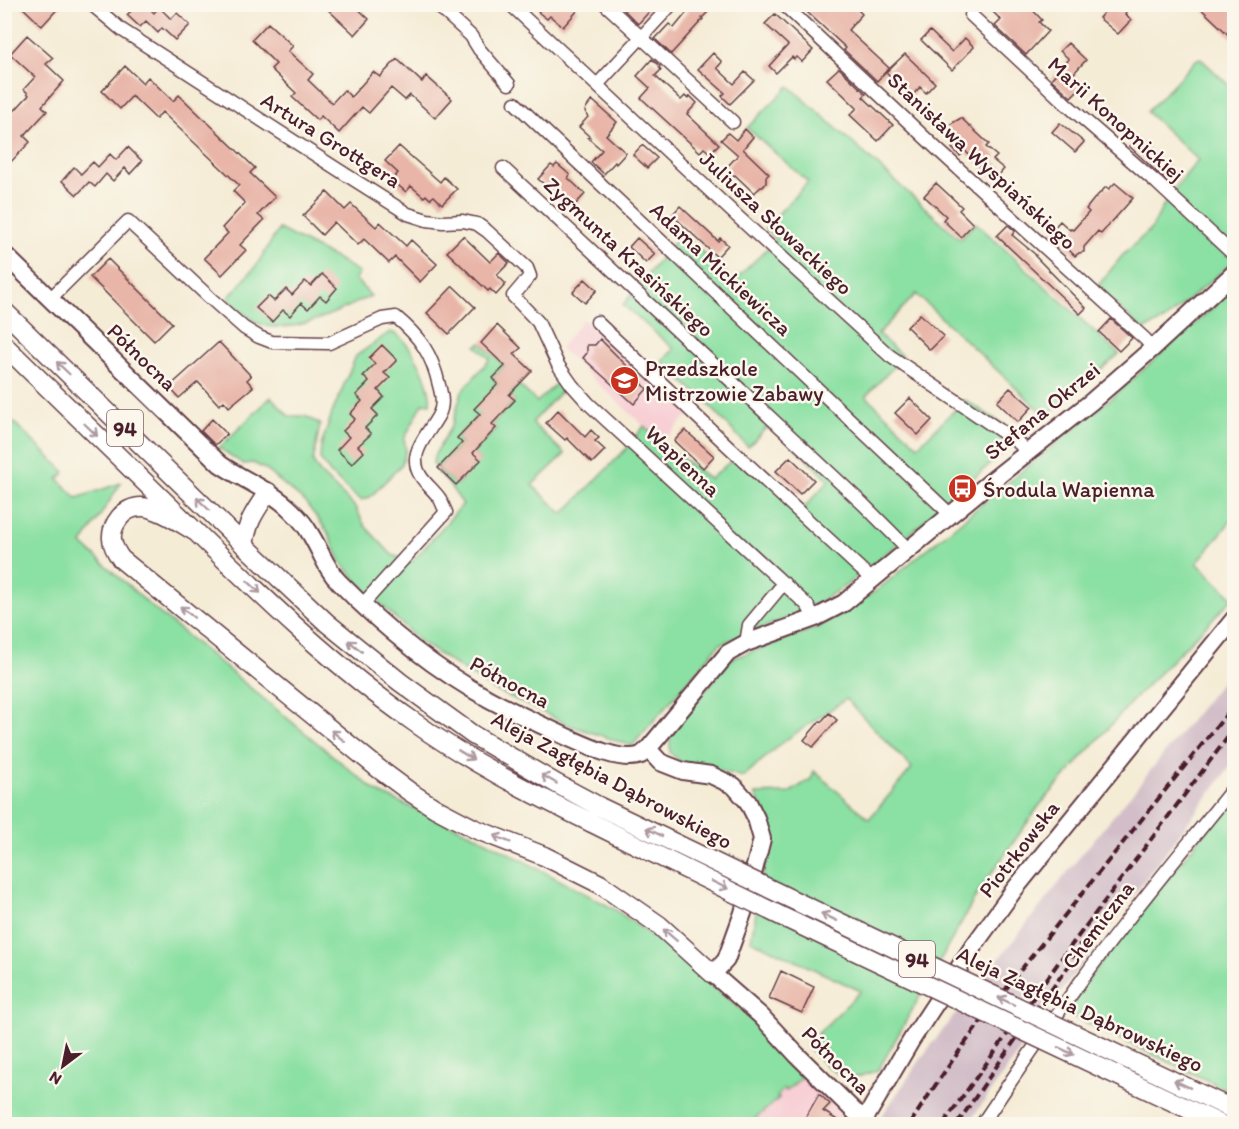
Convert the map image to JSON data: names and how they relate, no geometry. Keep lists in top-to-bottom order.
{
  "streets": {
    "main road": ["94", "Aleja Zagłębia Dąbrowskiego"],
    "street": [
      "Marii Konopnickiej",
      "Artura Grottgera",
      "Stanisława Wyspiańskiego",
      "Juliusza Słowackiego",
      "Zygmunta Krasińskiego",
      "Adama Mickiewicza",
      "Północna",
      "Stefana Okrzei",
      "Wapienna",
      "Piotrkowska",
      "Chemiczna"
    ]
  },
  "crossings": [
    ["Artura Grottgera", "Wapienna"],
    ["Stanisława Wyspiańskiego", "Stefana Okrzei"],
    ["Juliusza Słowackiego", "Stefana Okrzei"],
    ["Zygmunta Krasińskiego", "Stefana Okrzei"],
    ["Adama Mickiewicza", "Stefana Okrzei"],
    ["Północna", "Stefana Okrzei"],
    ["Północna", "Piotrkowska"],
    ["Stefana Okrzei", "Wapienna"]
  ],
  "places": {
    "school or university": ["Przedszkole Mistrzowie Zabawy"],
    "bus stop": ["Środula Wapienna"]
  },
  "north": "bottom left"
}
